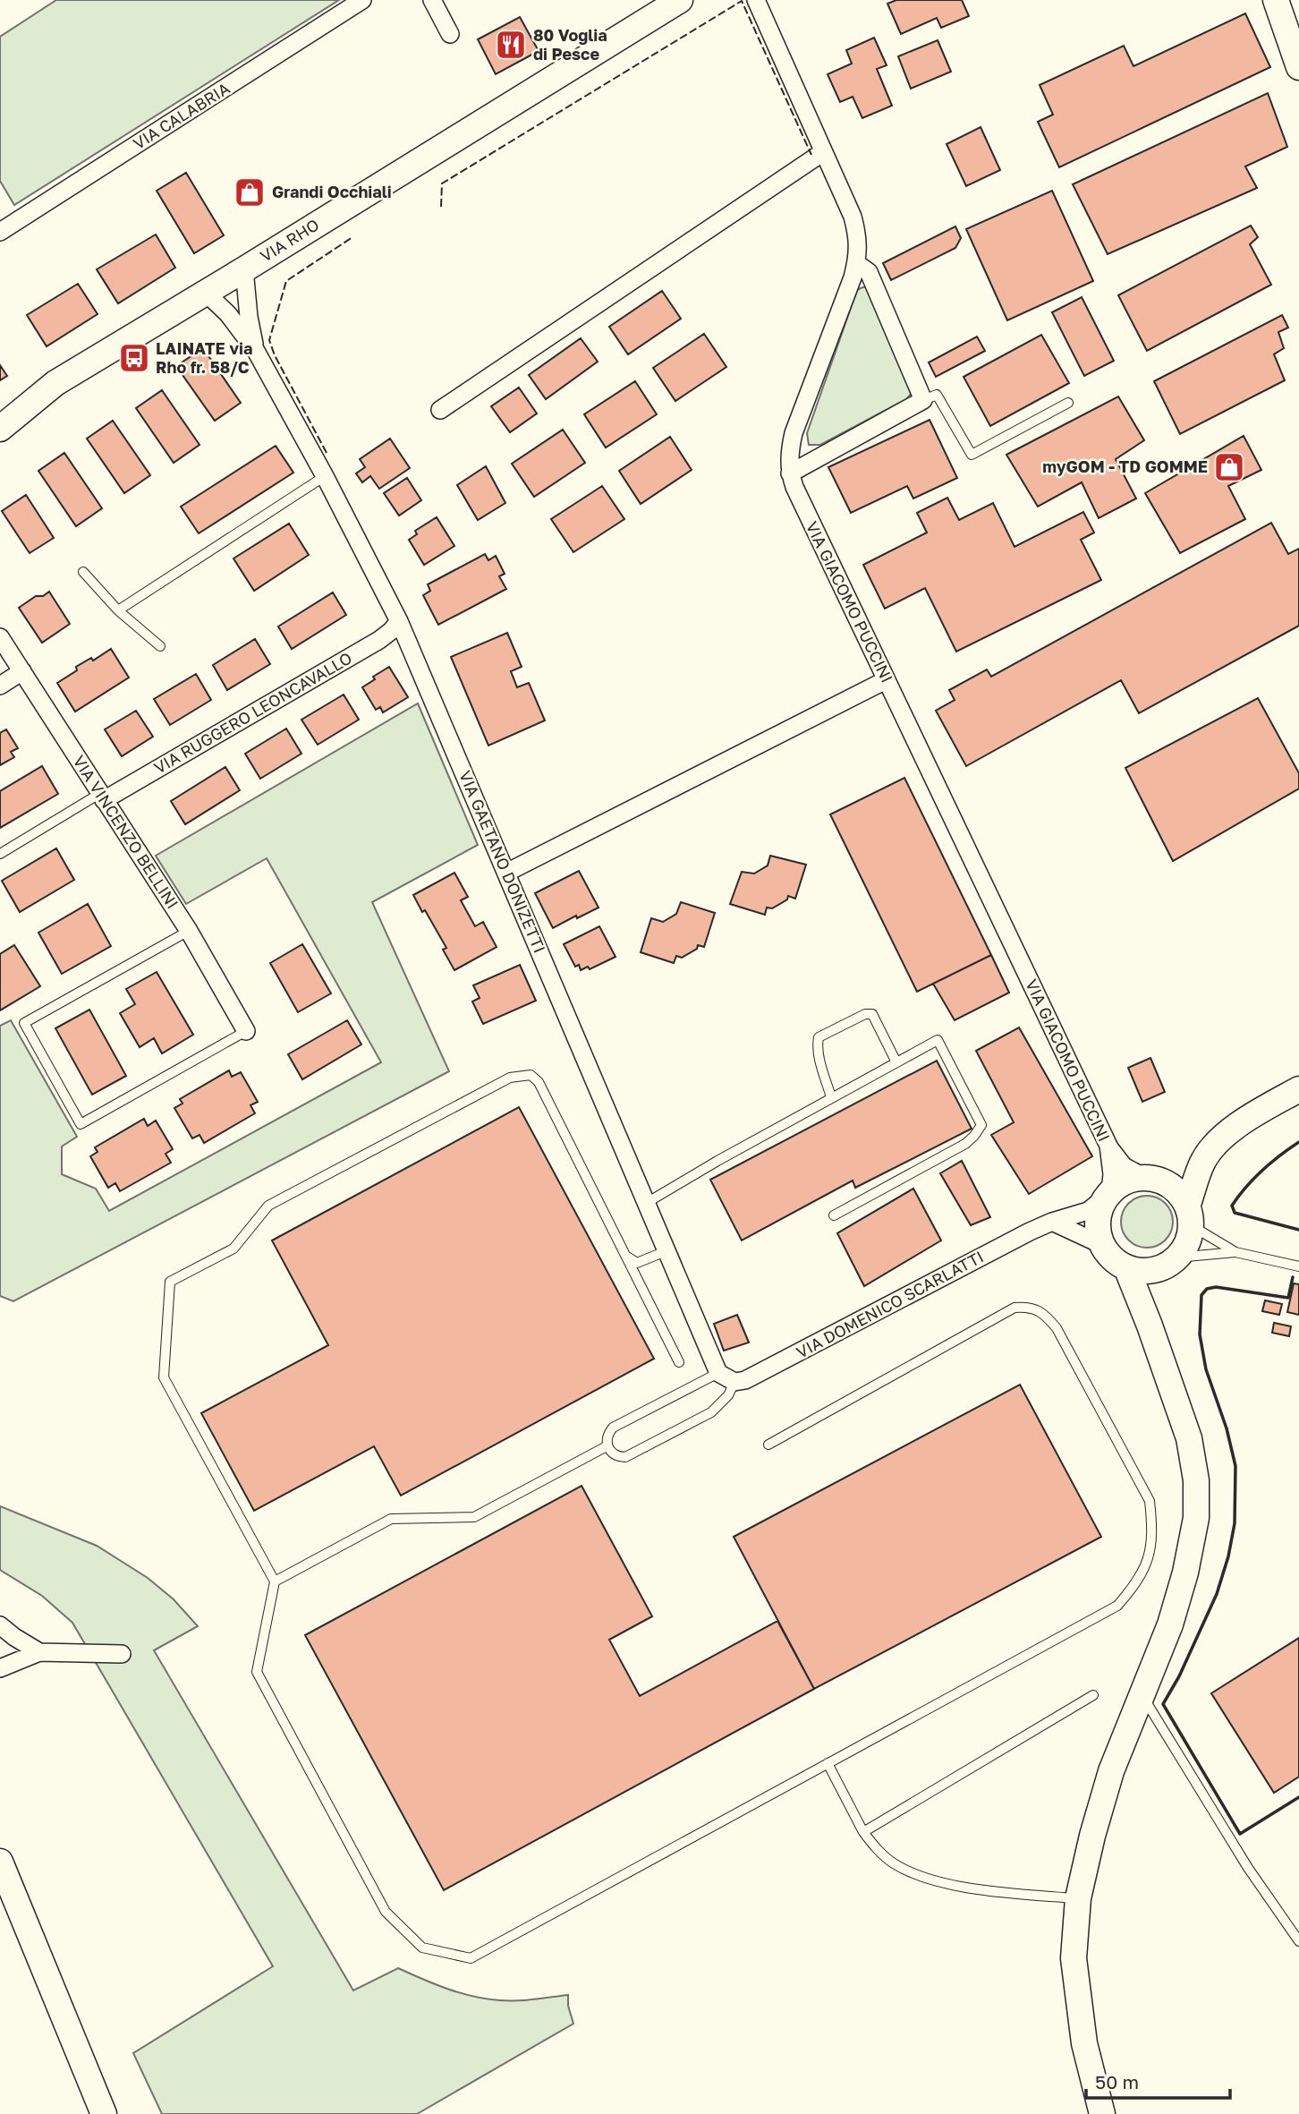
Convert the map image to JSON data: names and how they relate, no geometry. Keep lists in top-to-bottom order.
{
  "streets": {
    "main road": ["VIA RHO"],
    "street": [
      "VIA CALABRIA",
      "VIA GIACOMO PUCCINI",
      "VIA RUGGERO LEONCAVALLO",
      "VIA VINCENZO BELLINI",
      "VIA GAETANO DONIZETTI",
      "VIA DOMENICO SCARLATTI"
    ]
  },
  "crossings": [
    ["VIA RHO", "VIA GAETANO DONIZETTI"],
    ["VIA GIACOMO PUCCINI", "VIA DOMENICO SCARLATTI"],
    ["VIA RUGGERO LEONCAVALLO", "VIA VINCENZO BELLINI"],
    ["VIA RUGGERO LEONCAVALLO", "VIA GAETANO DONIZETTI"],
    ["VIA GAETANO DONIZETTI", "VIA DOMENICO SCARLATTI"]
  ],
  "places": {
    "restaurant": ["80 Voglia di Pesce"],
    "shop": ["Grandi Occhiali", "myGOM - TD GOMME"],
    "bus stop": ["LAINATE via Rho fr. 58/C"]
  },
  "scale_bar": "50 m"
}
